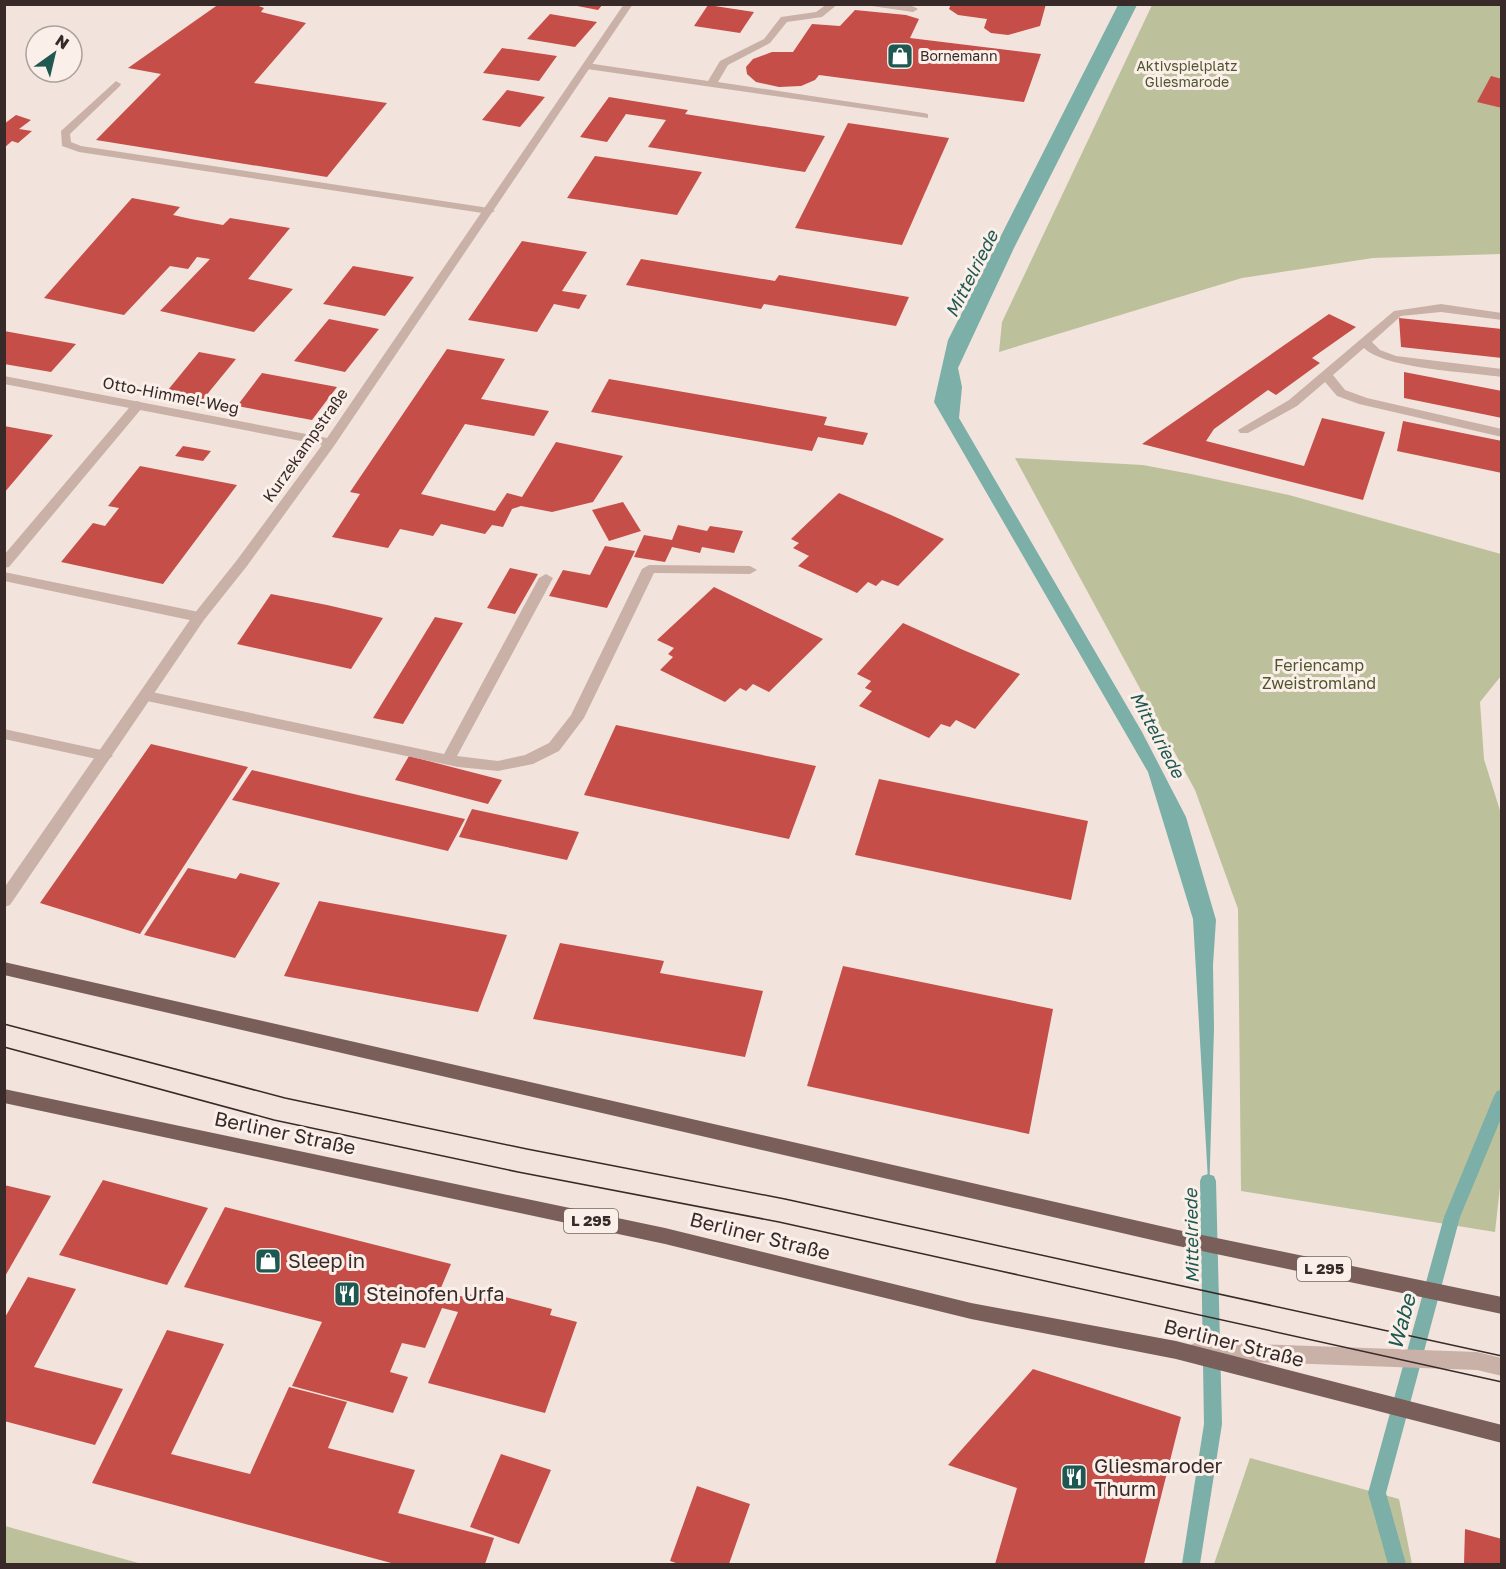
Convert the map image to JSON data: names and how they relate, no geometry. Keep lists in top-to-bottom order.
{
  "streets": {
    "main road": ["Berliner Straße", "L 295"],
    "street": ["Otto-Himmel-Weg", "Kurzekampstraße"]
  },
  "crossings": [
    ["Otto-Himmel-Weg", "Kurzekampstraße"]
  ],
  "water": ["Mittelriede", "Wabe"],
  "parks": ["Aktivspielplatz Gliesmarode", "Feriencamp Zweistromland"],
  "places": {
    "shop": ["Bornemann", "Sleep in"],
    "restaurant": ["Steinofen Urfa", "Gliesmaroder Thurm"]
  },
  "north": "top right"
}
